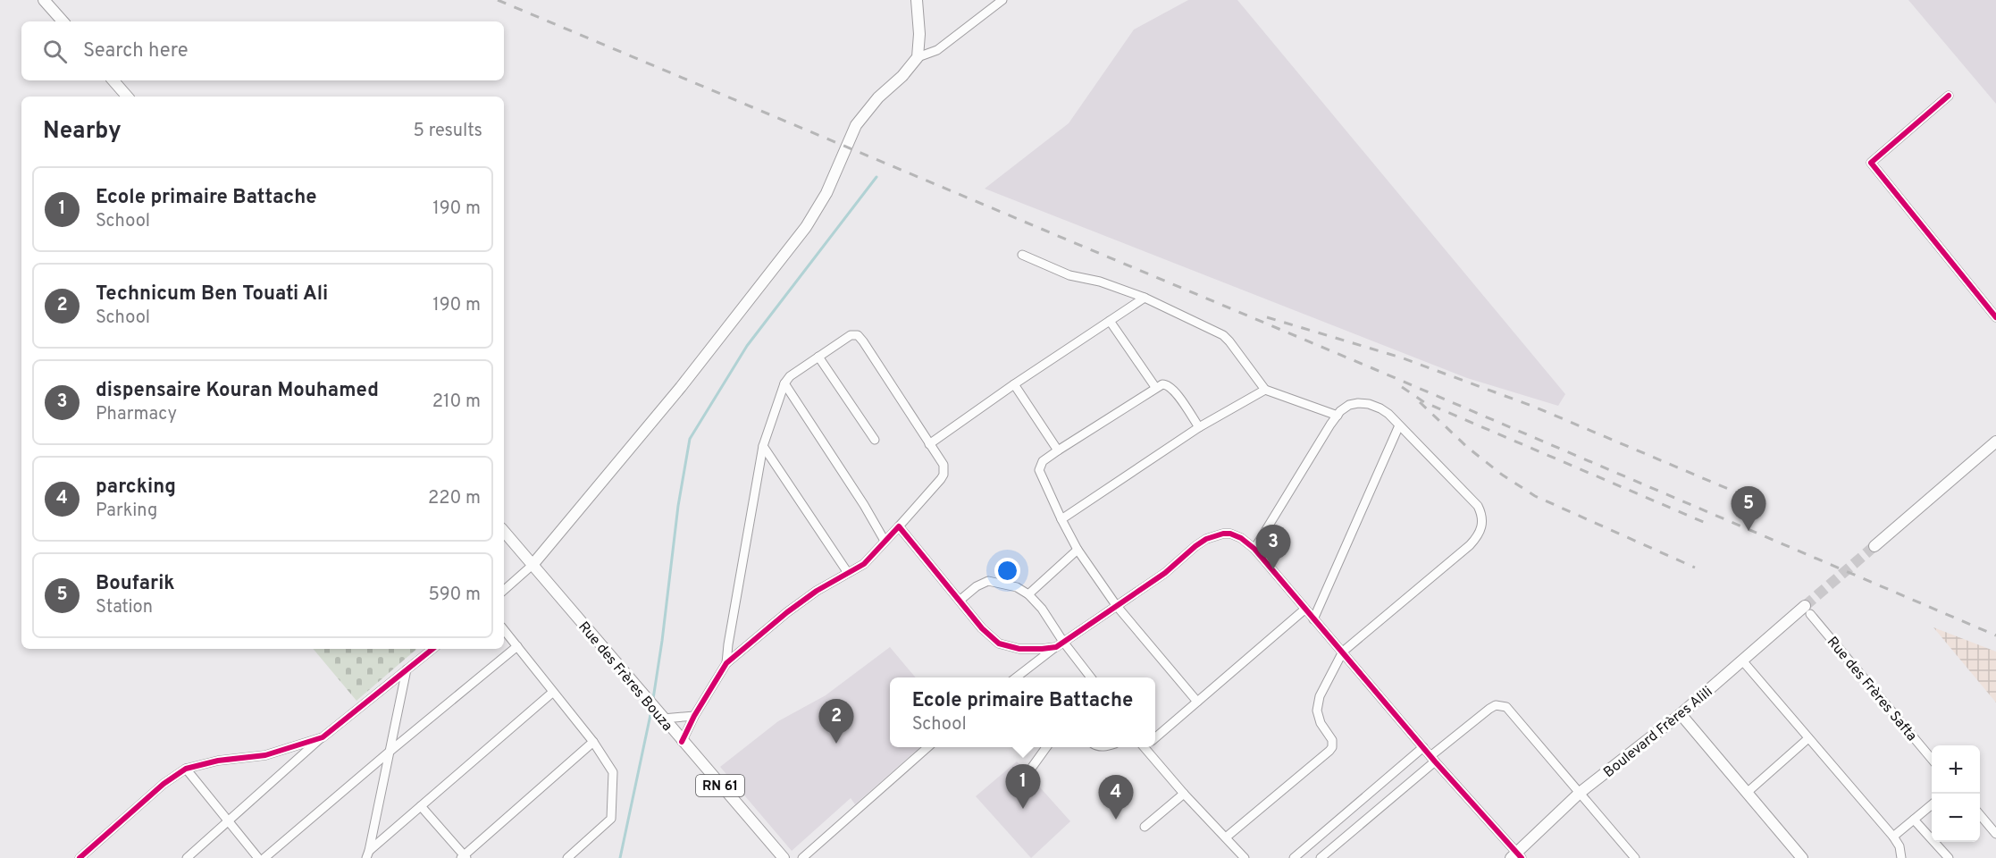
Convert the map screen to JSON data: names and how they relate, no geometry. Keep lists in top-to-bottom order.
{
  "streets": {
    "main road": ["Rue des Frères Bouza", "Boulevard Frères Alili", "RN 61"],
    "street": ["Rue des Frères Safta"]
  },
  "crossings": [
    ["Rue des Frères Bouza", "RN 61"],
    ["Rue des Frères Safta", "Boulevard Frères Alili"]
  ],
  "page": {
    "search": "Search here",
    "heading": ["Nearby", "5 results"],
    "list": [
      {
        "mark": "1",
        "name": "Ecole primaire Battache",
        "note": "School",
        "value": "190 m"
      },
      {
        "mark": "2",
        "name": "Technicum Ben Touati Ali",
        "note": "School",
        "value": "190 m"
      },
      {
        "mark": "3",
        "name": "dispensaire Kouran Mouhamed",
        "note": "Pharmacy",
        "value": "210 m"
      },
      {
        "mark": "4",
        "name": "parcking",
        "note": "Parking",
        "value": "220 m"
      },
      {
        "mark": "5",
        "name": "Boufarik",
        "note": "Station",
        "value": "590 m"
      }
    ],
    "pins": [
      "5",
      "3",
      "2",
      "1",
      "4"
    ],
    "popup": ["Ecole primaire Battache", "School"],
    "map_buttons": ["+", "−"]
  }
}
